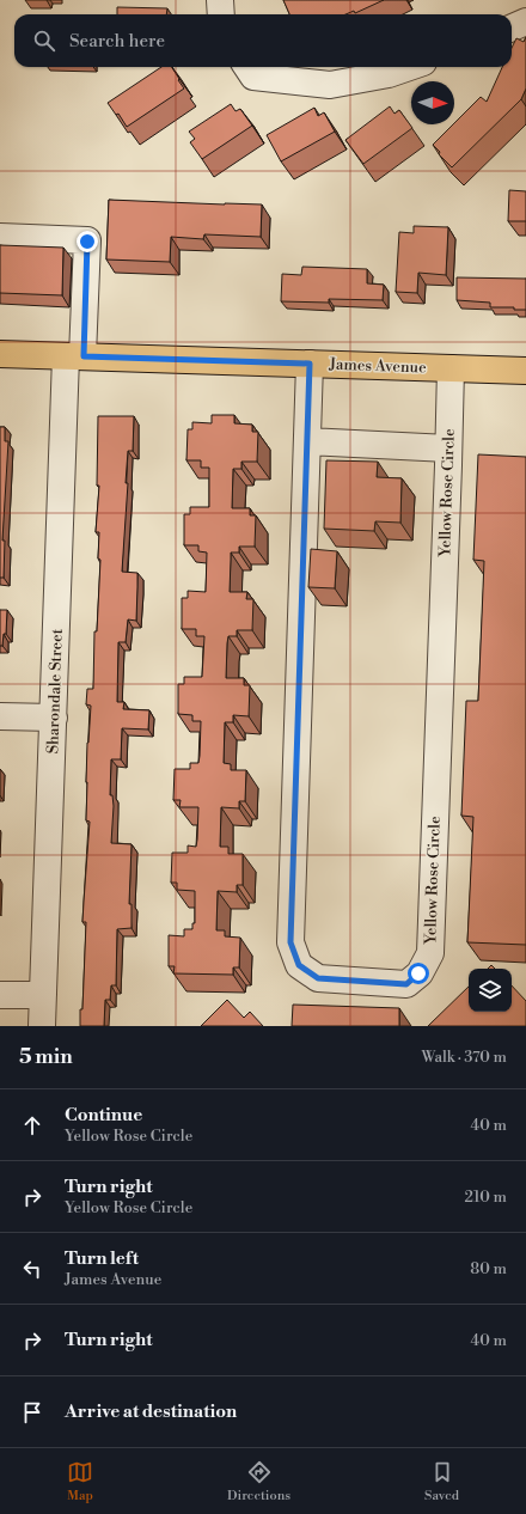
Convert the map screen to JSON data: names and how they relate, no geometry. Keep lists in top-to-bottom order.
{
  "streets": {
    "main road": ["James Avenue"],
    "street": ["Yellow Rose Circle", "Sharondale Street"]
  },
  "crossings": [
    ["James Avenue", "Yellow Rose Circle"],
    ["James Avenue", "Sharondale Street"]
  ],
  "north": "right",
  "page": {
    "search": "Search here",
    "heading": ["5 min", "Walk · 370 m"],
    "list": [
      ["Continue", "Yellow Rose Circle", "40 m"],
      ["Turn right", "Yellow Rose Circle", "210 m"],
      ["Turn left", "James Avenue", "80 m"],
      ["Turn right", "40 m"],
      "Arrive at destination"
    ],
    "nav": ["Map", "Directions", "Saved"]
  }
}
